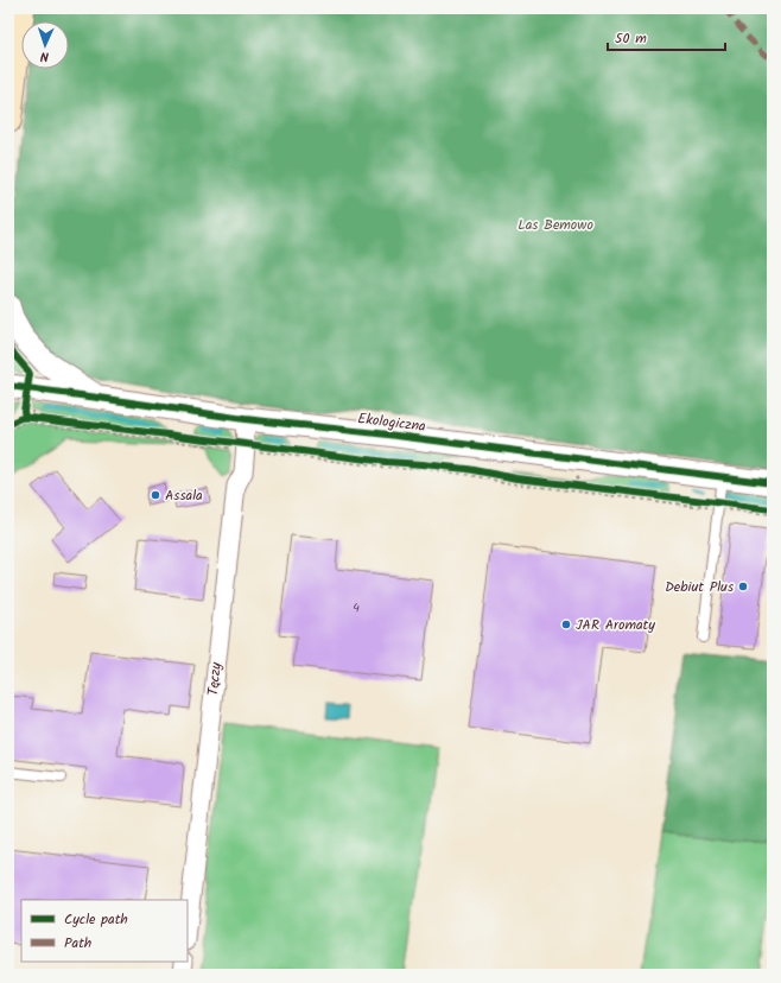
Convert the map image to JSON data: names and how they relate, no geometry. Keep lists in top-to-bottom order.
{
  "streets": {
    "street": ["Ekologiczna", "Tęczy"]
  },
  "crossings": [
    ["Ekologiczna", "Tęczy"]
  ],
  "parks": ["Las Bemowo"],
  "places": ["Assala", "Debiut Plus", "JAR Aromaty"],
  "house_numbers": ["4"],
  "legend": ["Cycle path", "Path"],
  "scale_bar": "50 m",
  "north": "bottom"
}
